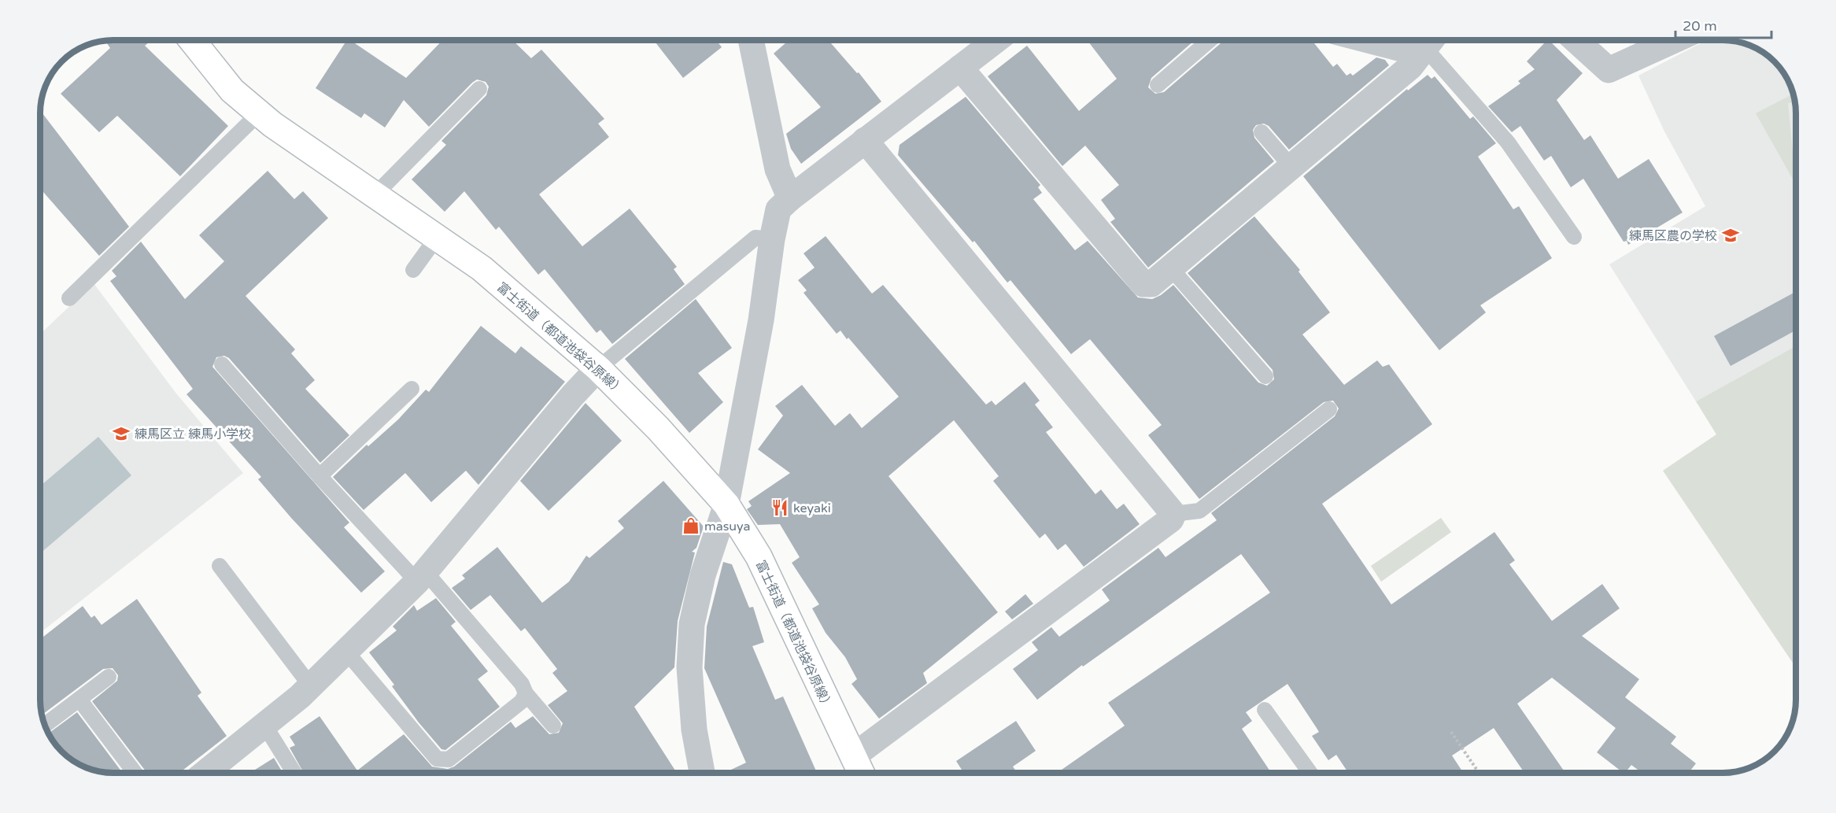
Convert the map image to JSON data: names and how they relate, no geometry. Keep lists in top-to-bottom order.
{
  "streets": {
    "main road": ["富士街道（都道池袋谷原線）"]
  },
  "places": {
    "school or university": ["練馬区農の学校", "練馬区立 練馬小学校"],
    "restaurant": ["keyaki"],
    "shop": ["masuya"]
  },
  "scale_bar": "20 m"
}
